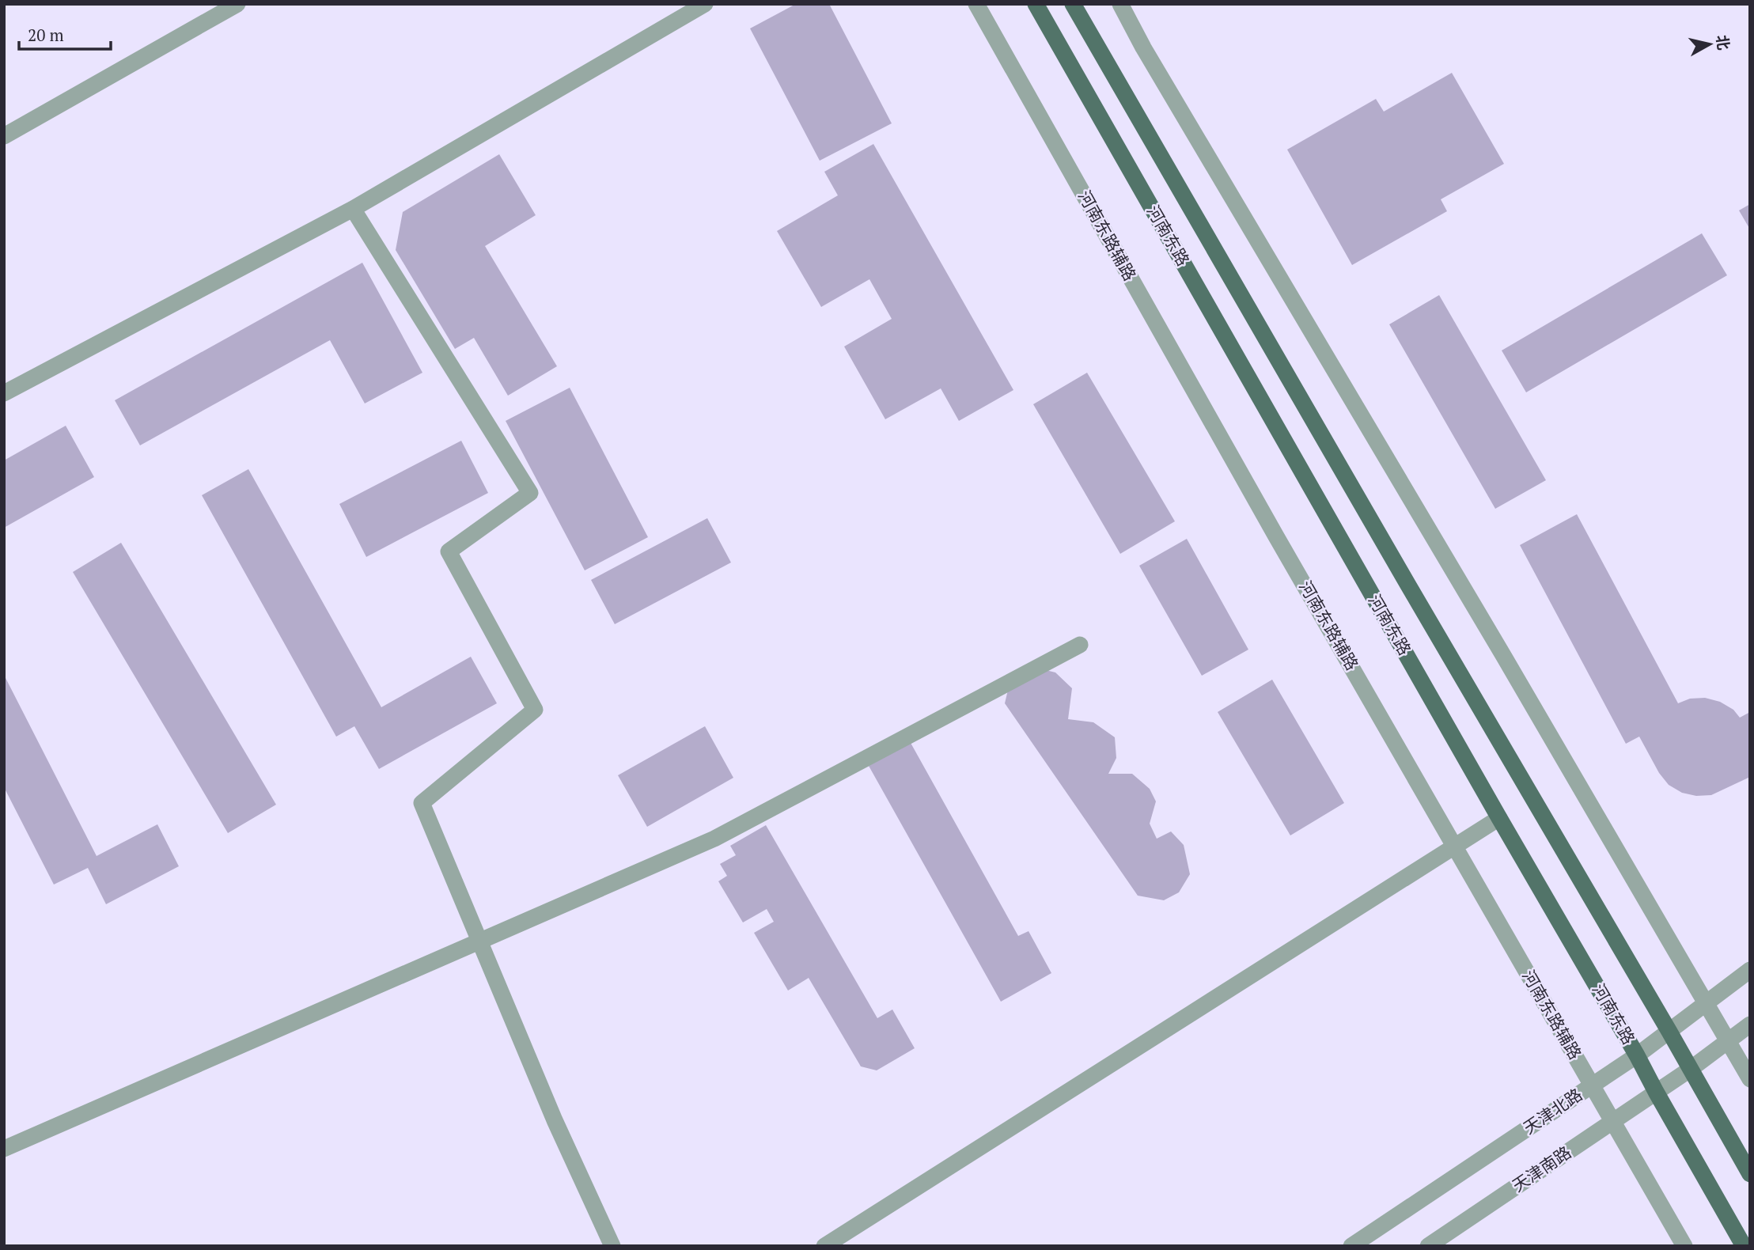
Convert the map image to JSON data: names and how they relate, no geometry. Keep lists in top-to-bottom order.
{
  "streets": {
    "main road": ["河南东路"],
    "street": ["河南东路辅路", "天津北路", "天津南路"]
  },
  "crossings": [
    ["河南东路辅路", "天津北路"],
    ["河南东路辅路", "天津南路"],
    ["河南东路", "天津北路"],
    ["河南东路", "天津南路"]
  ],
  "scale_bar": "20 m",
  "north": "right"
}
